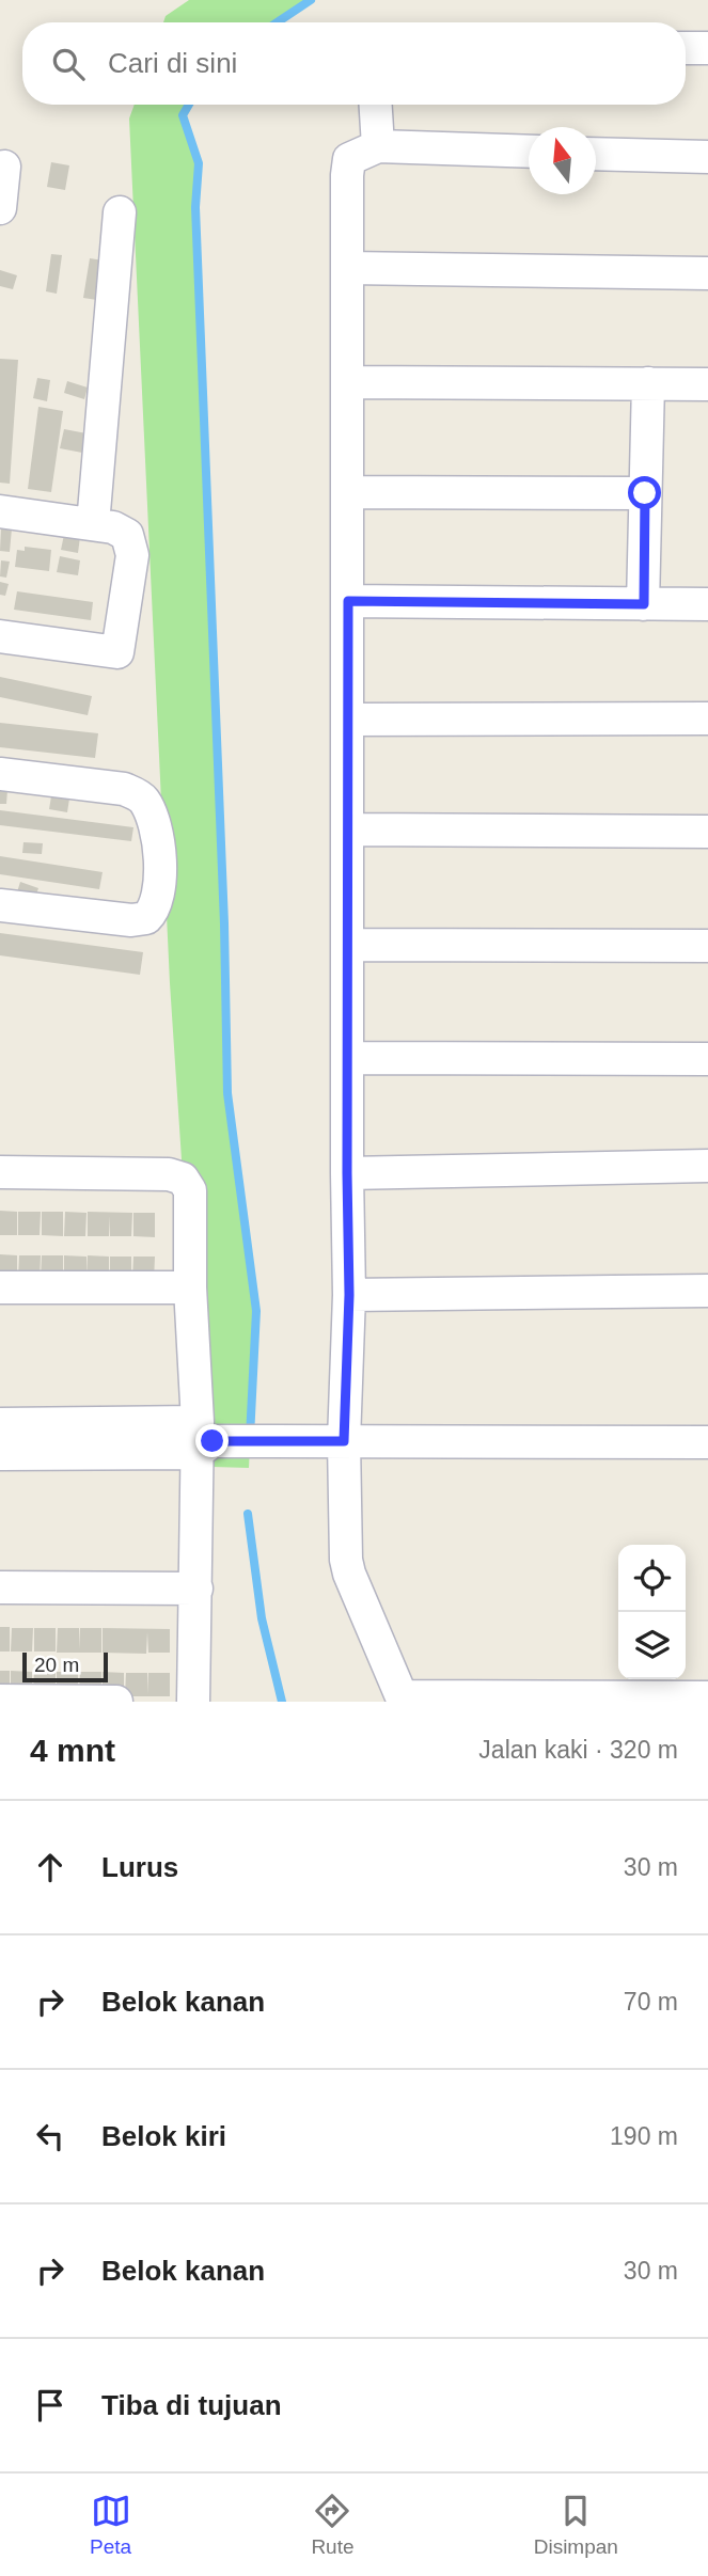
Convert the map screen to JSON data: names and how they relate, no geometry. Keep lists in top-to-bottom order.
{
  "scale_bar": "20 m",
  "north": "top",
  "page": {
    "search": "Cari di sini",
    "scale": "20 m",
    "heading": ["4 mnt", "Jalan kaki · 320 m"],
    "list": [
      ["Lurus", "30 m"],
      ["Belok kanan", "70 m"],
      ["Belok kiri", "190 m"],
      ["Belok kanan", "30 m"],
      "Tiba di tujuan"
    ],
    "nav": ["Peta", "Rute", "Disimpan"]
  }
}
